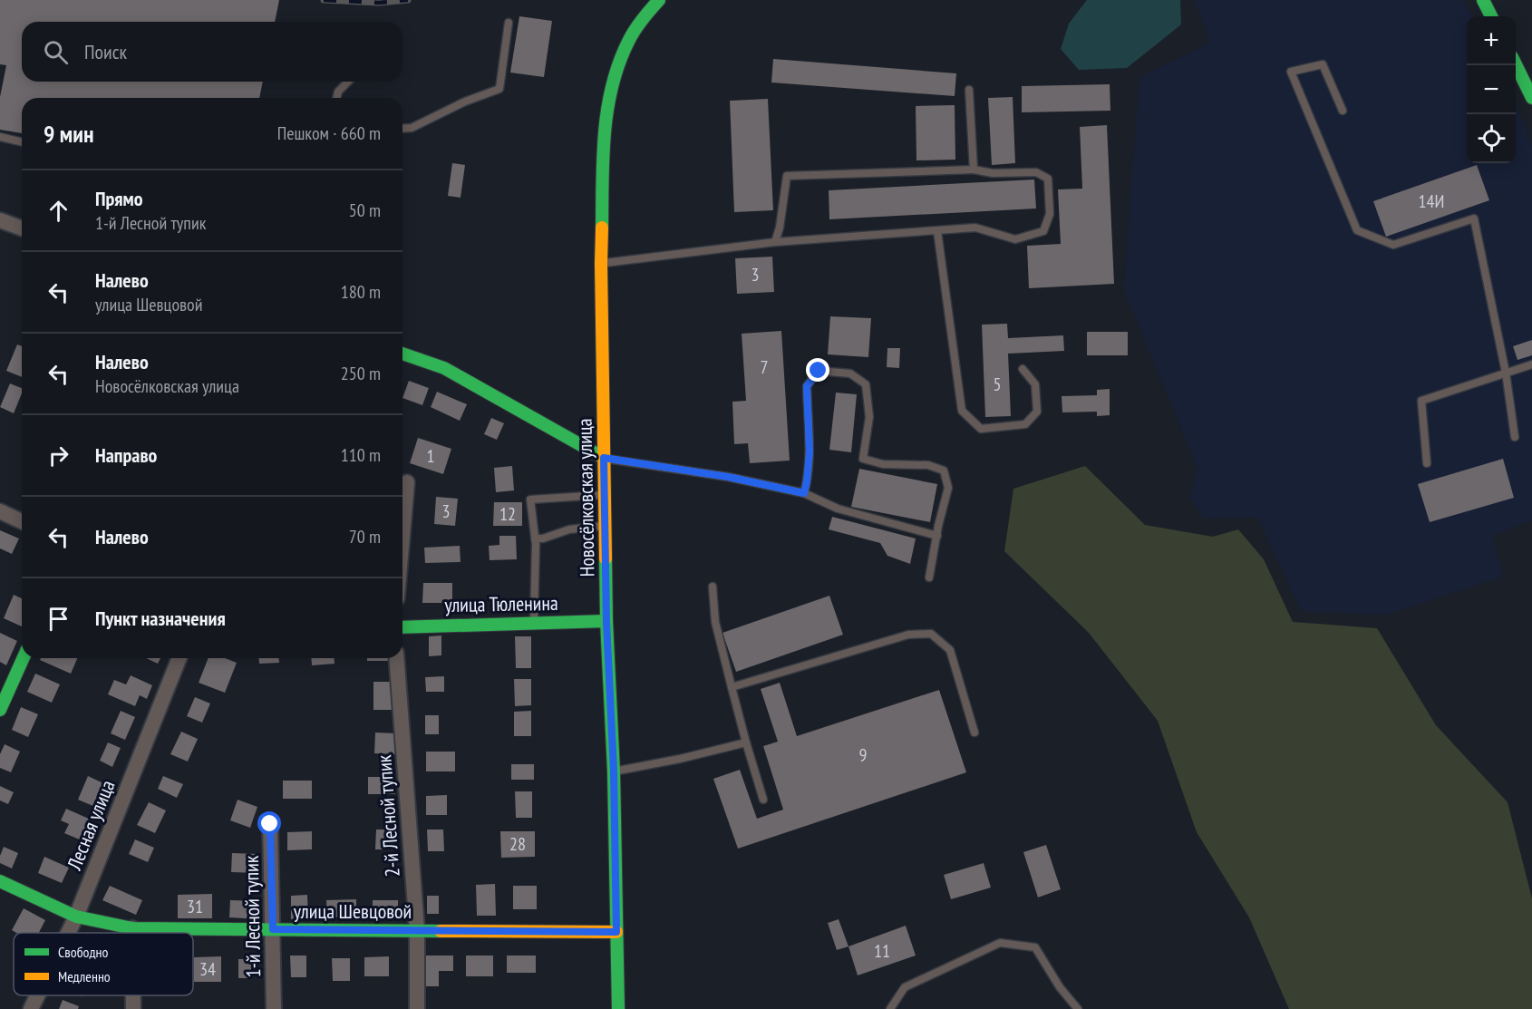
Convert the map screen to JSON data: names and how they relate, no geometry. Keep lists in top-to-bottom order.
{
  "streets": {
    "street": [
      "Новосёлковская улица",
      "улица Тюленина",
      "2-й Лесной тупик",
      "Лесная улица",
      "улица Шевцовой",
      "1-й Лесной тупик"
    ]
  },
  "crossings": [
    ["Новосёлковская улица", "улица Тюленина"],
    ["Новосёлковская улица", "улица Шевцовой"],
    ["2-й Лесной тупик", "улица Шевцовой"],
    ["Лесная улица", "улица Шевцовой"],
    ["улица Шевцовой", "1-й Лесной тупик"]
  ],
  "house_numbers": [
    "14И",
    "3",
    "7",
    "5",
    "1",
    "3",
    "12",
    "9",
    "28",
    "31",
    "11",
    "34"
  ],
  "legend": ["Свободно", "Медленно"],
  "page": {
    "map_buttons": ["+", "−"],
    "search": "Поиск",
    "heading": ["9 мин", "Пешком · 660 m"],
    "list": [
      ["Прямо", "1-й Лесной тупик", "50 m"],
      ["Налево", "улица Шевцовой", "180 m"],
      ["Налево", "Новосёлковская улица", "250 m"],
      ["Направо", "110 m"],
      ["Налево", "70 m"],
      "Пункт назначения"
    ]
  }
}
